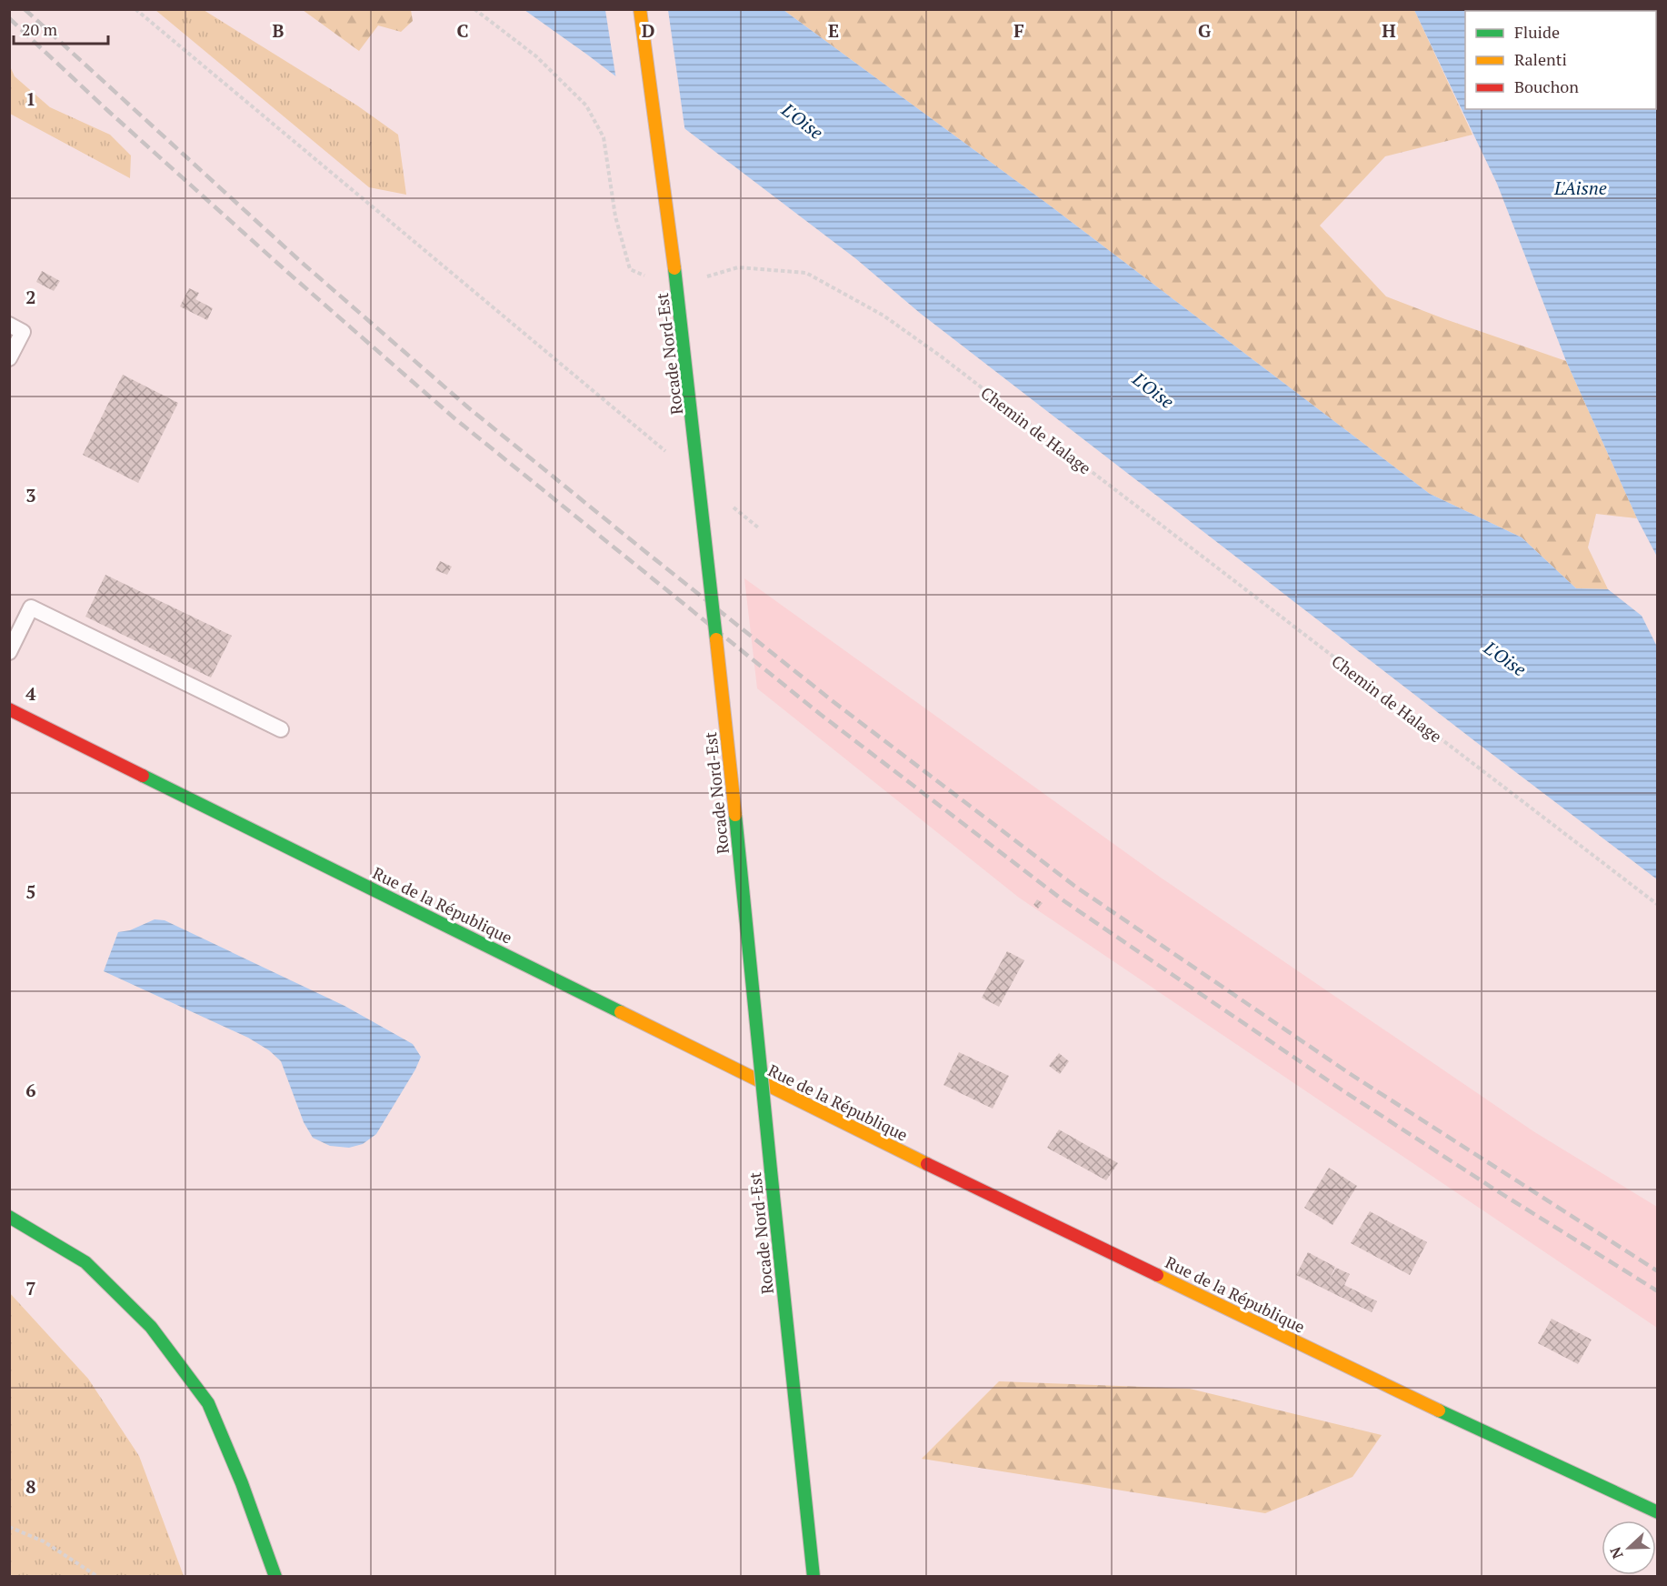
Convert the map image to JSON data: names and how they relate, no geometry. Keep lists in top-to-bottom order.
{
  "streets": {
    "main road": ["Rocade Nord-Est", "Rue de la République"],
    "path": ["Chemin de Halage"]
  },
  "water": ["L'Oise", "L'Aisne"],
  "legend": ["Fluide", "Ralenti", "Bouchon"],
  "scale_bar": "20 m",
  "north": "left",
  "grid": {
    "columns": [
      "B",
      "C",
      "D",
      "E",
      "F",
      "G",
      "H"
    ],
    "rows": [
      "1",
      "2",
      "3",
      "4",
      "5",
      "6",
      "7",
      "8"
    ]
  }
}
